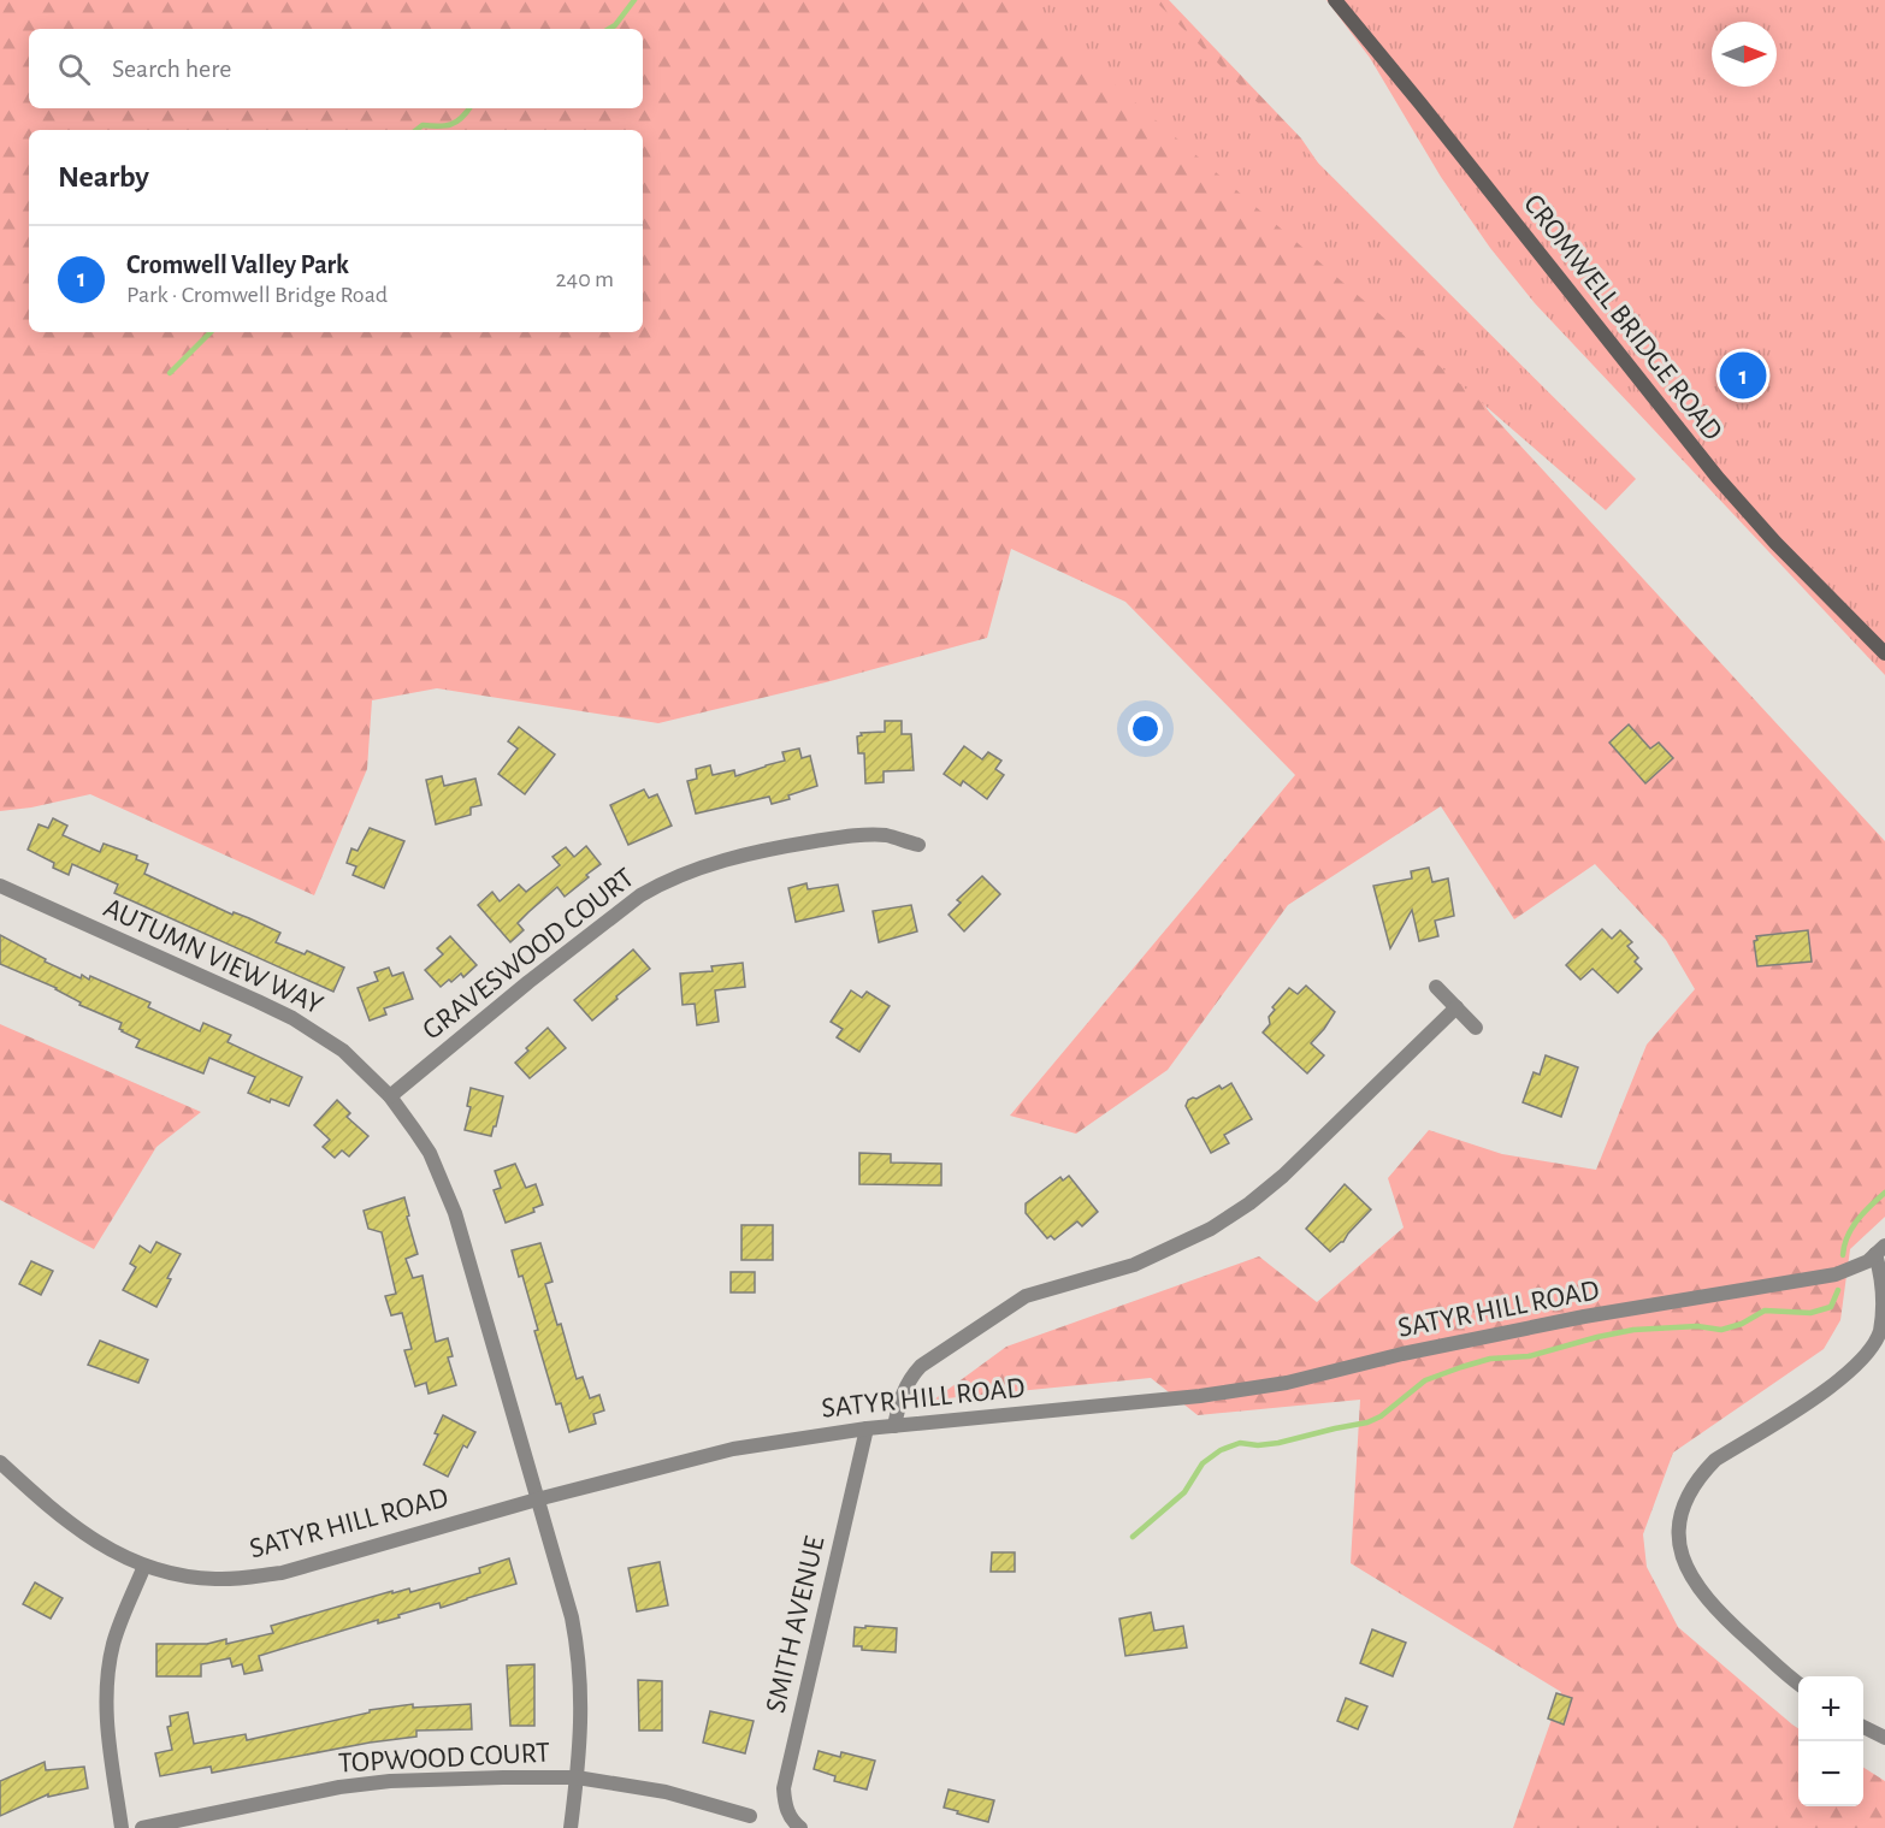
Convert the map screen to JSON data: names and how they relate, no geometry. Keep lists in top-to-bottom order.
{
  "streets": {
    "main road": ["CROMWELL BRIDGE ROAD"],
    "street": [
      "GRAVESWOOD COURT",
      "AUTUMN VIEW WAY",
      "SATYR HILL ROAD",
      "SMITH AVENUE",
      "TOPWOOD COURT"
    ]
  },
  "crossings": [
    ["GRAVESWOOD COURT", "AUTUMN VIEW WAY"],
    ["AUTUMN VIEW WAY", "SATYR HILL ROAD"],
    ["AUTUMN VIEW WAY", "TOPWOOD COURT"],
    ["SATYR HILL ROAD", "SMITH AVENUE"]
  ],
  "north": "right",
  "page": {
    "search": "Search here",
    "heading": "Nearby",
    "list": [
      {
        "mark": "1",
        "name": "Cromwell Valley Park",
        "note": "Park · Cromwell Bridge Road",
        "value": "240 m"
      }
    ],
    "pins": "1",
    "map_buttons": ["+", "−"]
  }
}
